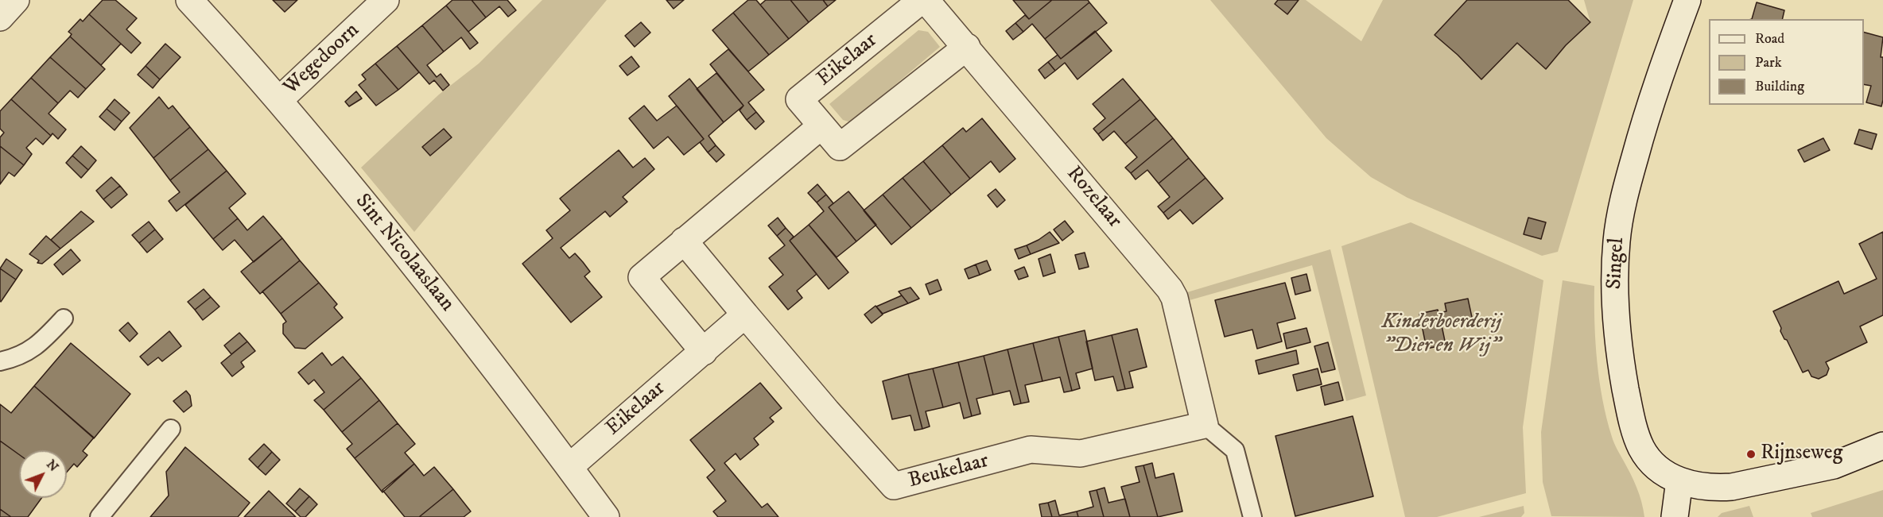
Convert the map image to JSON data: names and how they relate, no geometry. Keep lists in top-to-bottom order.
{
  "streets": {
    "street": [
      "Wegedoorn",
      "Eikelaar",
      "Rozelaar",
      "Sint Nicolaaslaan",
      "Singel",
      "Beukelaar"
    ]
  },
  "crossings": [
    ["Wegedoorn", "Sint Nicolaaslaan"],
    ["Eikelaar", "Rozelaar"],
    ["Eikelaar", "Sint Nicolaaslaan"],
    ["Eikelaar", "Beukelaar"],
    ["Rozelaar", "Beukelaar"]
  ],
  "parks": ["Kinderboerderij \"Dier en Wij\""],
  "places": ["Rijnseweg"],
  "legend": ["Road", "Park", "Building"],
  "north": "top right"
}
